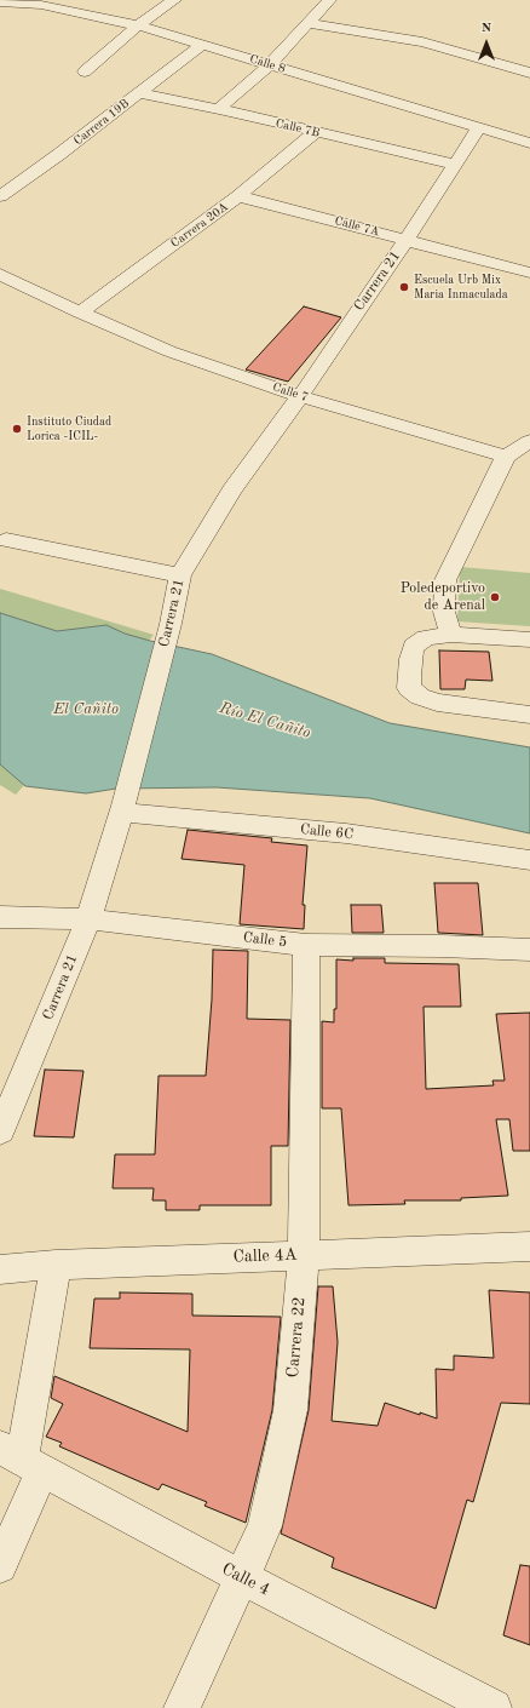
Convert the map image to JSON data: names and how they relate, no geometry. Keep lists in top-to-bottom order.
{
  "streets": {
    "street": [
      "Calle 8",
      "Carrera 19B",
      "Calle 7B",
      "Carrera 20A",
      "Calle 7A",
      "Carrera 21",
      "Calle 7",
      "Calle 6C",
      "Calle 5",
      "Calle 4A",
      "Carrera 22",
      "Calle 4"
    ]
  },
  "crossings": [
    ["Calle 8", "Carrera 19B"],
    ["Calle 8", "Carrera 21"],
    ["Carrera 19B", "Calle 7B"],
    ["Calle 7B", "Carrera 20A"],
    ["Calle 7B", "Carrera 21"],
    ["Carrera 20A", "Calle 7A"],
    ["Carrera 20A", "Calle 7"],
    ["Calle 7A", "Carrera 21"],
    ["Carrera 21", "Calle 7"],
    ["Carrera 21", "Calle 6C"],
    ["Carrera 21", "Calle 5"],
    ["Calle 5", "Carrera 22"],
    ["Calle 4A", "Carrera 22"],
    ["Carrera 22", "Calle 4"]
  ],
  "water": ["El Cañito", "Río El Cañito"],
  "places": ["Escuela Urb Mix Maria Inmaculada", "Instituto Ciudad Lorica -ICIL-", "Poledeportivo de Arenal"],
  "north": "top"
}
